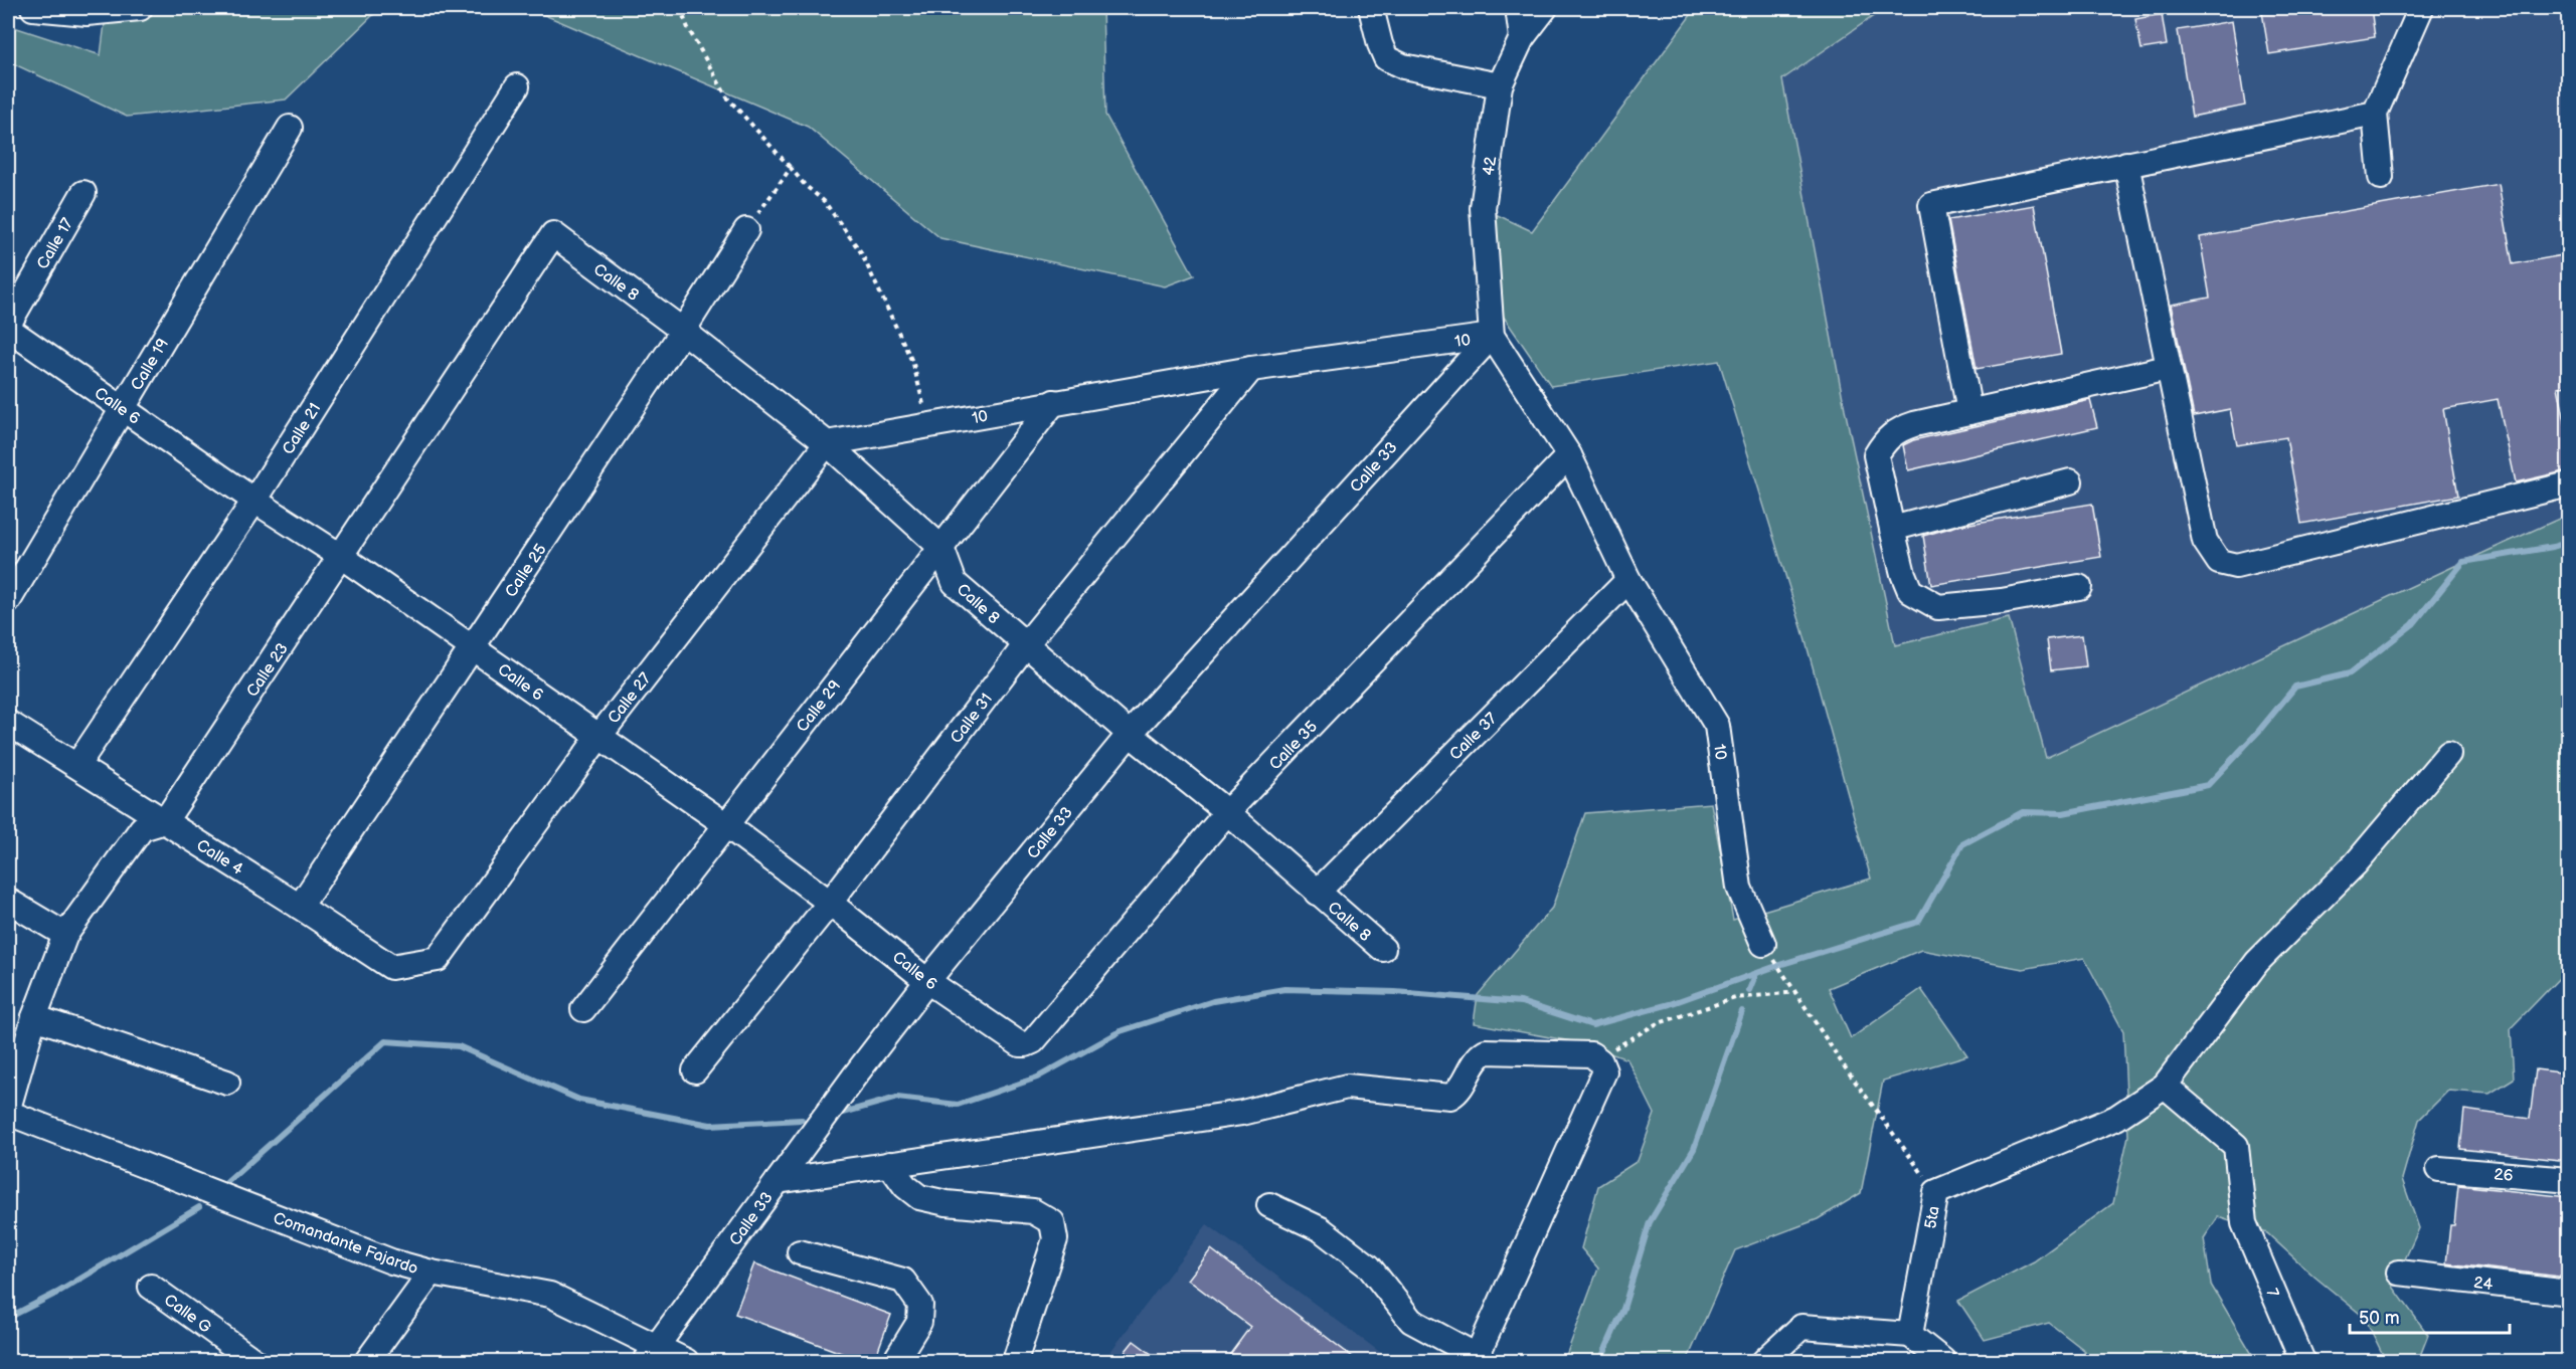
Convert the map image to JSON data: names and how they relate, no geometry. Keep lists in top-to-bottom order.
{
  "streets": {
    "street": [
      "42",
      "Calle 17",
      "Calle 8",
      "10",
      "Calle 19",
      "Calle 6",
      "Calle 21",
      "Calle 33",
      "Calle 25",
      "Calle 23",
      "Calle 27",
      "Calle 29",
      "Calle 31",
      "Calle 37",
      "Calle 35",
      "Calle 4",
      "26",
      "5ta",
      "Comandante Fajardo",
      "24",
      "7",
      "Calle G"
    ]
  },
  "crossings": [
    ["42", "10"],
    ["42", "Calle 33"],
    ["Calle 17", "Calle 6"],
    ["Calle 8", "10"],
    ["Calle 8", "Calle 33"],
    ["Calle 8", "Calle 25"],
    ["Calle 8", "Calle 23"],
    ["Calle 8", "Calle 27"],
    ["Calle 8", "Calle 29"],
    ["Calle 8", "Calle 31"],
    ["Calle 8", "Calle 37"],
    ["Calle 8", "Calle 35"],
    ["10", "Calle 33"],
    ["10", "Calle 27"],
    ["10", "Calle 29"],
    ["10", "Calle 31"],
    ["10", "Calle 37"],
    ["10", "Calle 35"],
    ["Calle 19", "Calle 6"],
    ["Calle 6", "Calle 21"],
    ["Calle 6", "Calle 33"],
    ["Calle 6", "Calle 25"],
    ["Calle 6", "Calle 23"],
    ["Calle 6", "Calle 27"],
    ["Calle 6", "Calle 29"],
    ["Calle 6", "Calle 31"],
    ["Calle 6", "Calle 35"],
    ["Calle 21", "Calle 4"],
    ["Calle 33", "Comandante Fajardo"],
    ["Calle 25", "Calle 4"],
    ["Calle 23", "Calle 4"],
    ["Calle 27", "Calle 4"],
    ["5ta", "7"]
  ],
  "scale_bar": "50 m"
}
